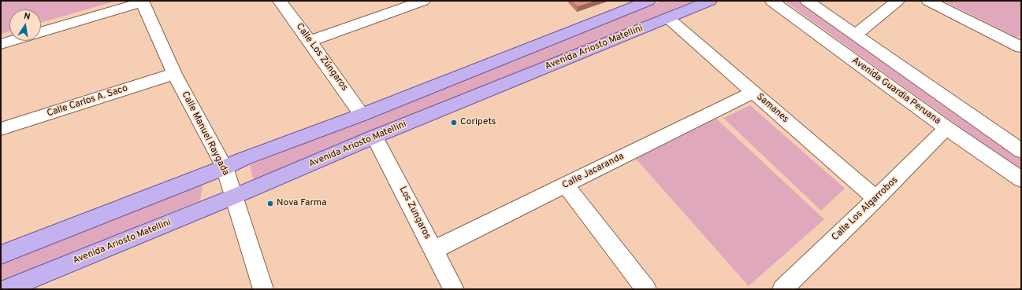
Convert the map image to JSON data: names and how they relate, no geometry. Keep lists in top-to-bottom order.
{
  "streets": {
    "main road": ["Avenida Ariosto Matellini"],
    "street": [
      "Calle Los Zúngaros",
      "Avenida Guardia Peruana",
      "Calle Carlos A. Saco",
      "Samanes",
      "Calle Manuel Raygada",
      "Calle Jacaranda",
      "Calle Los Algarrobos",
      "Los Zungaros"
    ]
  },
  "crossings": [
    ["Avenida Ariosto Matellini", "Samanes"],
    ["Avenida Ariosto Matellini", "Calle Manuel Raygada"],
    ["Avenida Ariosto Matellini", "Los Zungaros"],
    ["Avenida Guardia Peruana", "Calle Los Algarrobos"],
    ["Calle Carlos A. Saco", "Calle Manuel Raygada"],
    ["Samanes", "Calle Jacaranda"],
    ["Samanes", "Calle Los Algarrobos"],
    ["Calle Jacaranda", "Los Zungaros"]
  ],
  "places": ["Coripets", "Nova Farma"],
  "north": "top"
}
